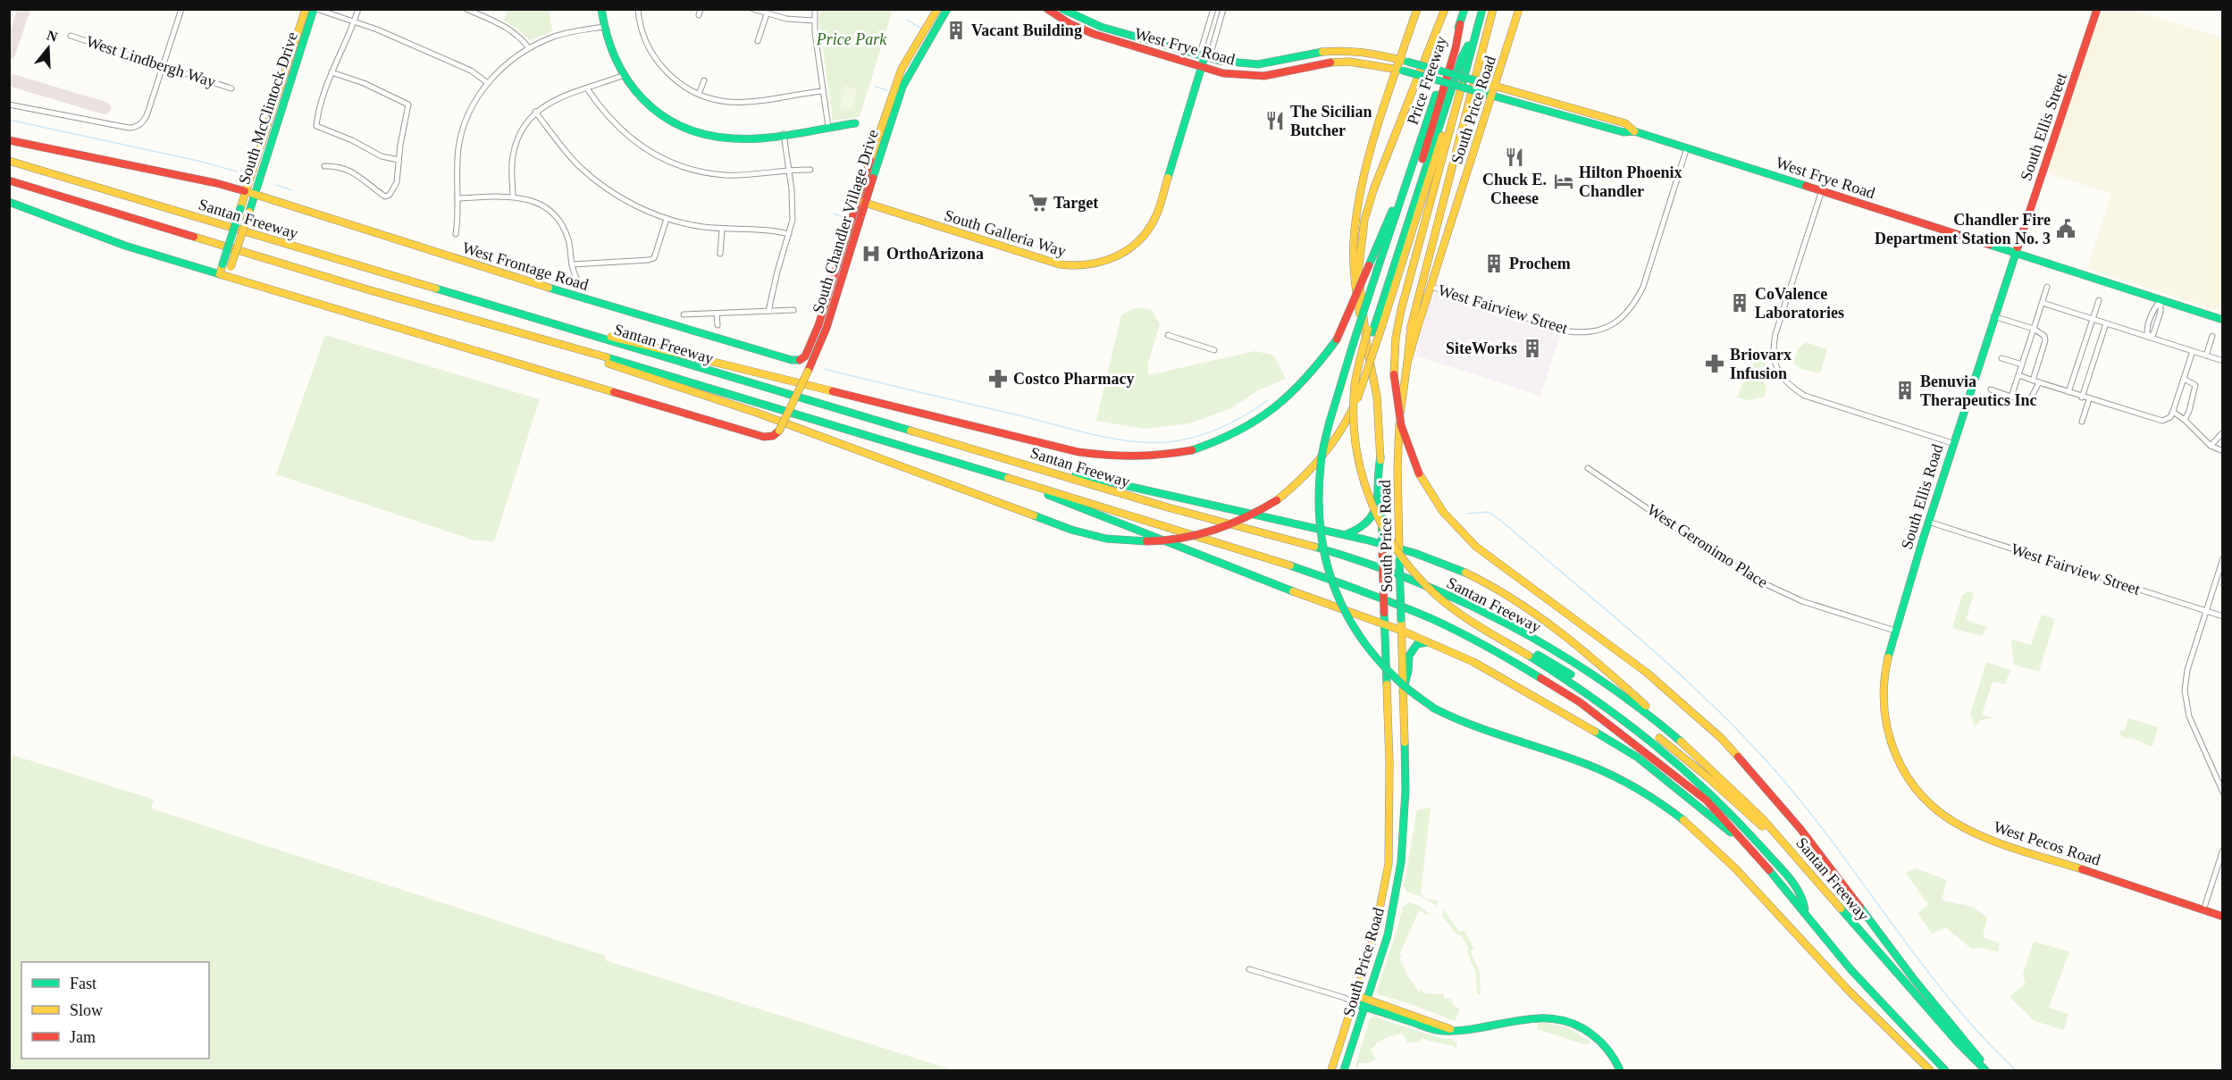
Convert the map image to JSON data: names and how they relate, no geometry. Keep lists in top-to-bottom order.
{
  "streets": {
    "main road": [
      "West Frye Road",
      "Price Freeway",
      "South McClintock Drive",
      "South Price Road",
      "South Ellis Street",
      "Santan Freeway",
      "South Chandler Village Drive",
      "South Galleria Way",
      "West Frontage Road",
      "South Ellis Road",
      "West Pecos Road"
    ],
    "street": ["West Lindbergh Way", "West Fairview Street", "West Geronimo Place"]
  },
  "crossings": [
    ["West Frye Road", "South Price Road"],
    ["West Frye Road", "South Ellis Street"],
    ["West Frye Road", "South Galleria Way"],
    ["West Frye Road", "West Fairview Street"],
    ["West Frye Road", "South Ellis Road"],
    ["South McClintock Drive", "South Chandler Village Drive"],
    ["South McClintock Drive", "West Frontage Road"],
    ["South Price Road", "West Fairview Street"],
    ["South Ellis Street", "South Ellis Road"],
    ["South Chandler Village Drive", "South Galleria Way"],
    ["South Chandler Village Drive", "West Frontage Road"],
    ["West Fairview Street", "South Ellis Road"],
    ["South Ellis Road", "West Geronimo Place"],
    ["South Ellis Road", "West Pecos Road"]
  ],
  "parks": ["Price Park"],
  "places": {
    "building": [
      "Vacant Building",
      "Prochem",
      "CoValence Laboratories",
      "SiteWorks",
      "Benuvia Therapeutics Inc"
    ],
    "restaurant": ["The Sicilian Butcher", "Chuck E. Cheese"],
    "hotel": ["Hilton Phoenix Chandler"],
    "supermarket": ["Target"],
    "public building": ["Chandler Fire Department Station No. 3"],
    "hospital": ["OrthoArizona"],
    "pharmacy": ["Briovarx Infusion", "Costco Pharmacy"]
  },
  "legend": ["Fast", "Slow", "Jam"],
  "north": "top"
}
